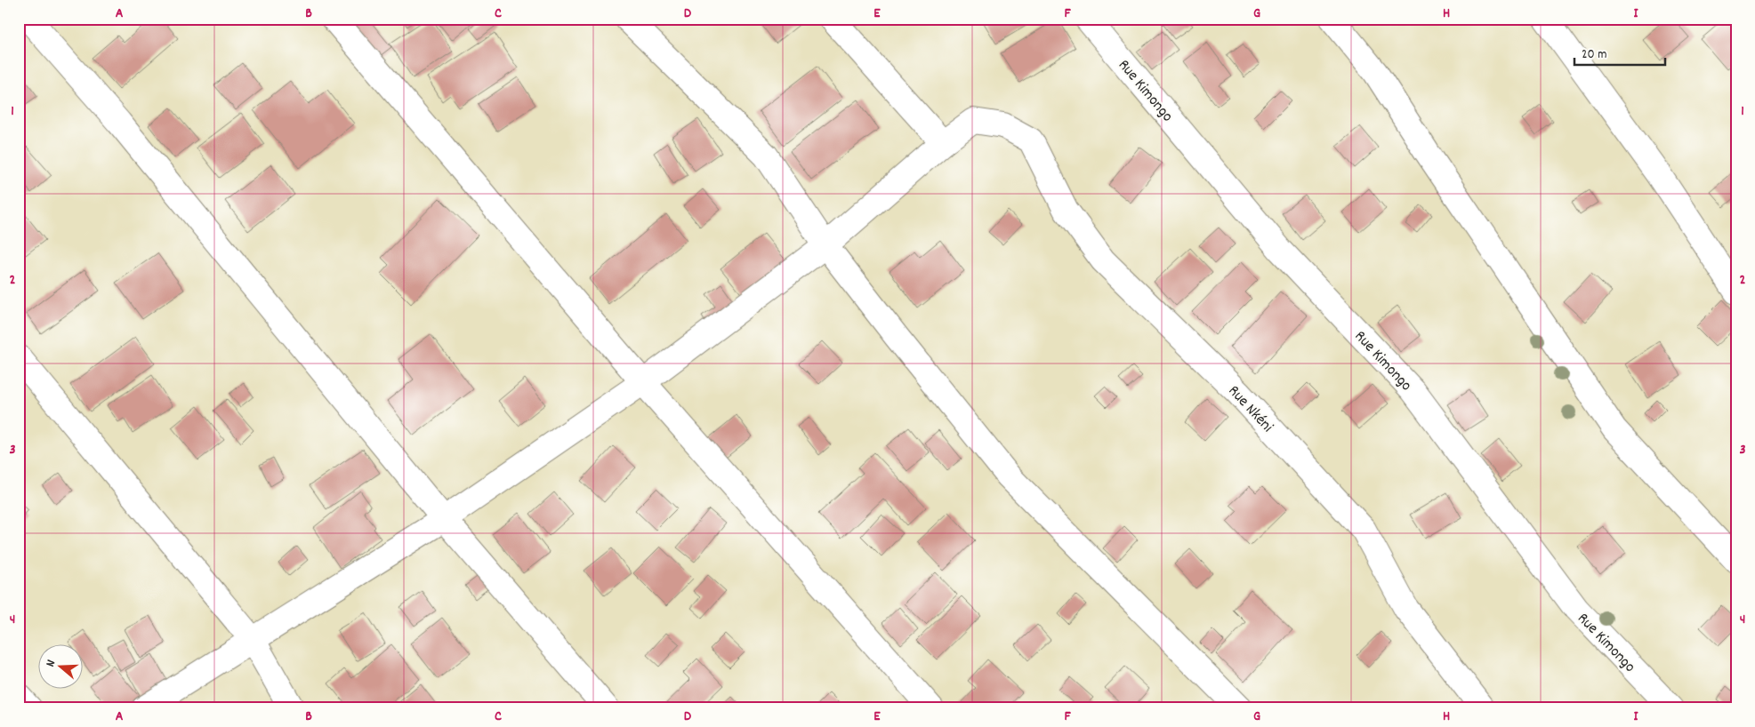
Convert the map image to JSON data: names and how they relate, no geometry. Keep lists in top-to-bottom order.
{
  "streets": {
    "street": ["Rue Kimongo", "Rue Nkéni"]
  },
  "scale_bar": "20 m",
  "north": "left",
  "grid": {
    "columns": [
      "A",
      "B",
      "C",
      "D",
      "E",
      "F",
      "G",
      "H",
      "I"
    ],
    "rows": [
      "1",
      "2",
      "3",
      "4"
    ]
  }
}
